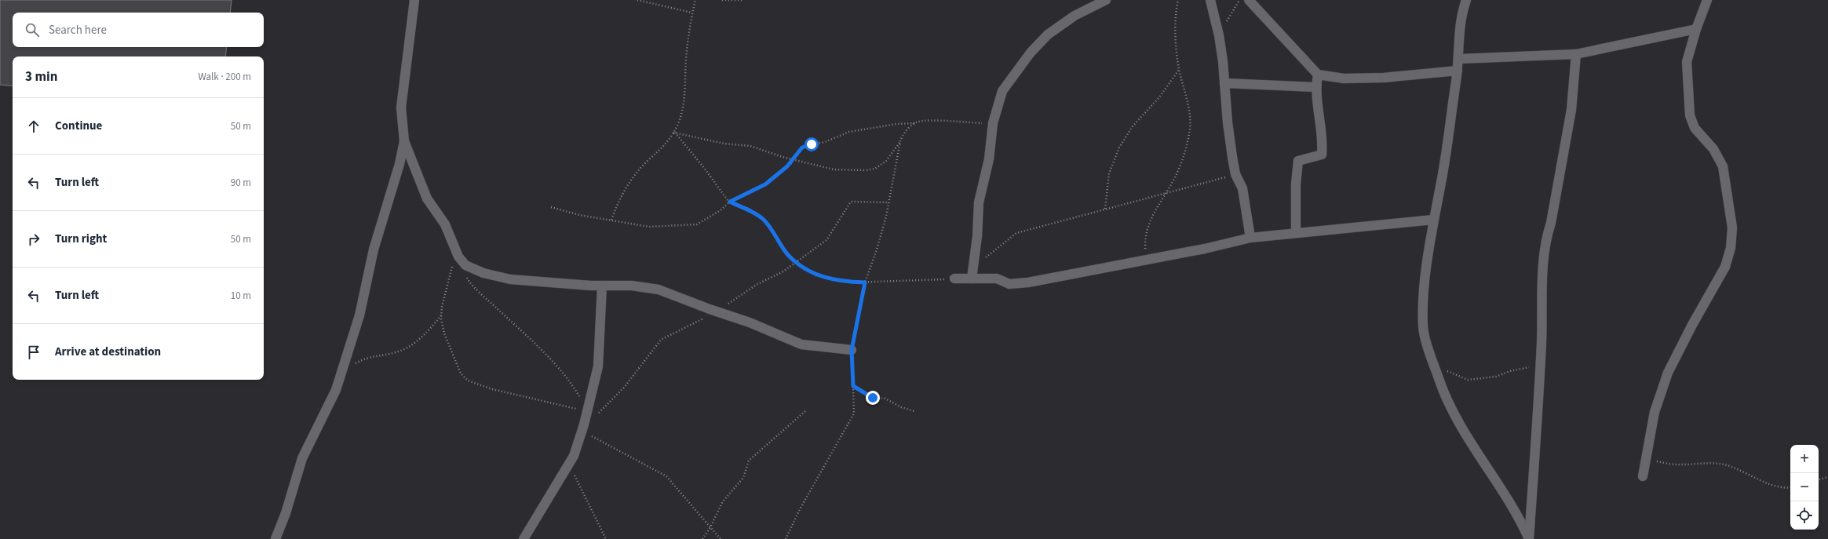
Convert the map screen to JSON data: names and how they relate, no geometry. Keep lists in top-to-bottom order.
{
  "page": {
    "search": "Search here",
    "heading": ["3 min", "Walk · 200 m"],
    "list": [
      ["Continue", "50 m"],
      ["Turn left", "90 m"],
      ["Turn right", "50 m"],
      ["Turn left", "10 m"],
      "Arrive at destination"
    ],
    "map_buttons": ["+", "−"]
  }
}
